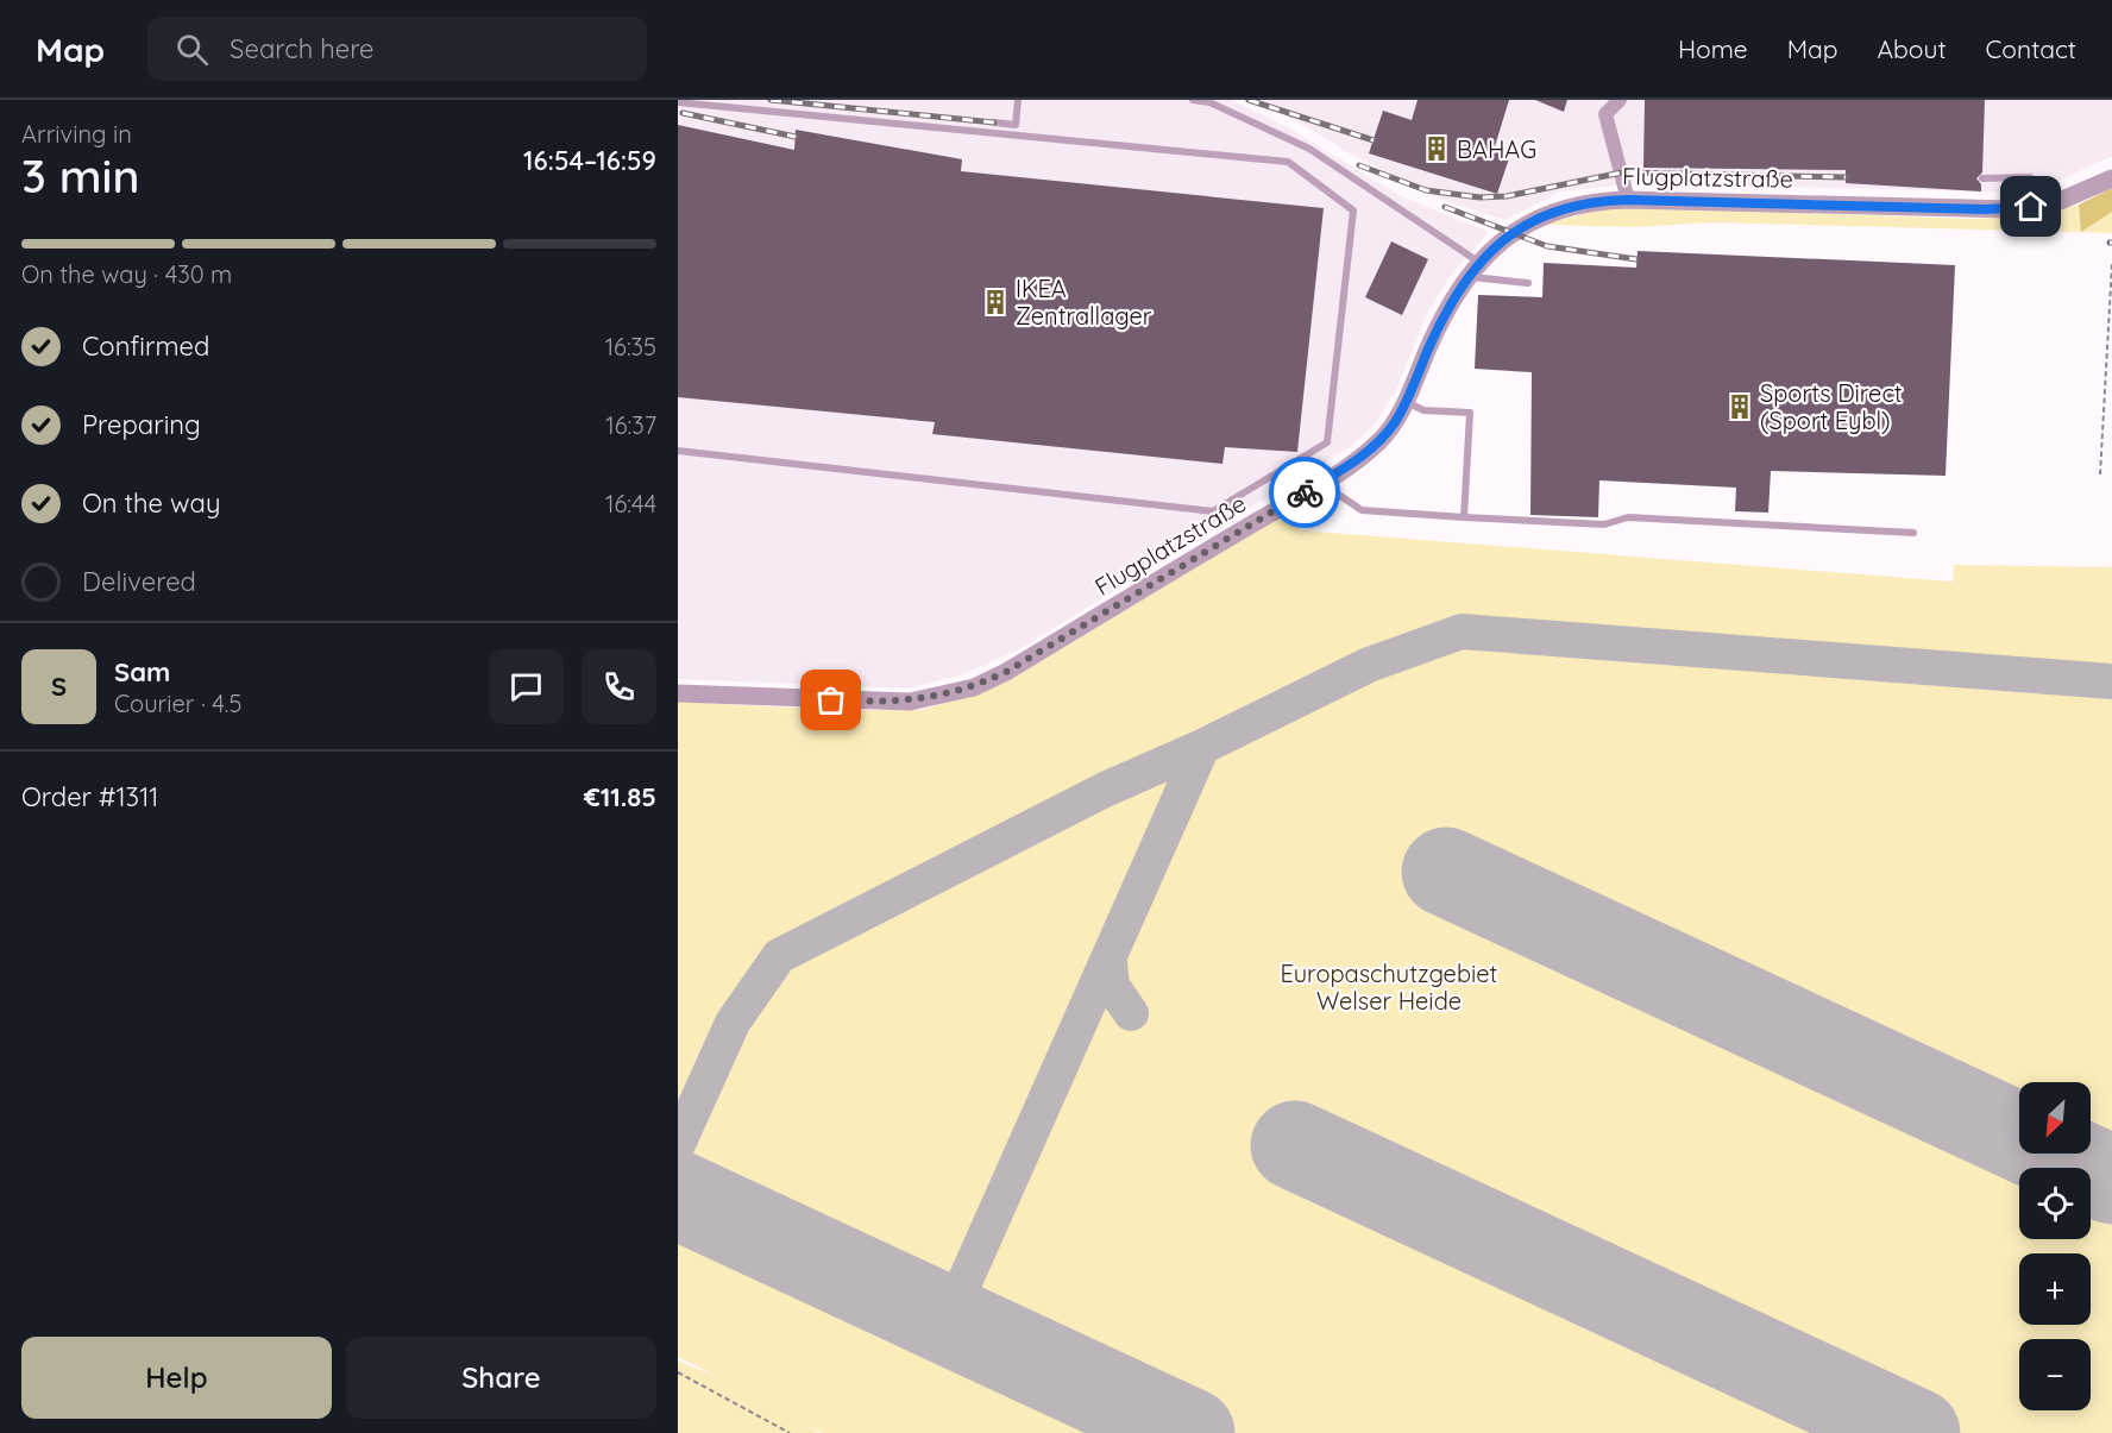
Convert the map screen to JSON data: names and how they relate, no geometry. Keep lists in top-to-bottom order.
{
  "streets": {
    "street": ["Flugplatzstraße"]
  },
  "parks": ["Europaschutzgebiet Welser Heide"],
  "places": {
    "building": ["BAHAG", "IKEA Zentrallager", "Sports Direct (Sport Eybl)"]
  },
  "north": "bottom left",
  "page": {
    "header": "Map",
    "search": "Search here",
    "nav": [
      "Home",
      "Map",
      "About",
      "Contact"
    ],
    "heading": ["3 min", "Arriving in", "16:54–16:59"],
    "panel": [
      "Sam",
      "Courier · 4.5",
      "Order #1311",
      "€11.85"
    ],
    "bar": "On the way · 430 m",
    "list": [
      ["Confirmed", "16:35"],
      ["Preparing", "16:37"],
      ["On the way", "16:44"],
      "Delivered"
    ],
    "round": "S",
    "map_buttons": ["+", "−"],
    "buttons": ["Help", "Share"]
  }
}
